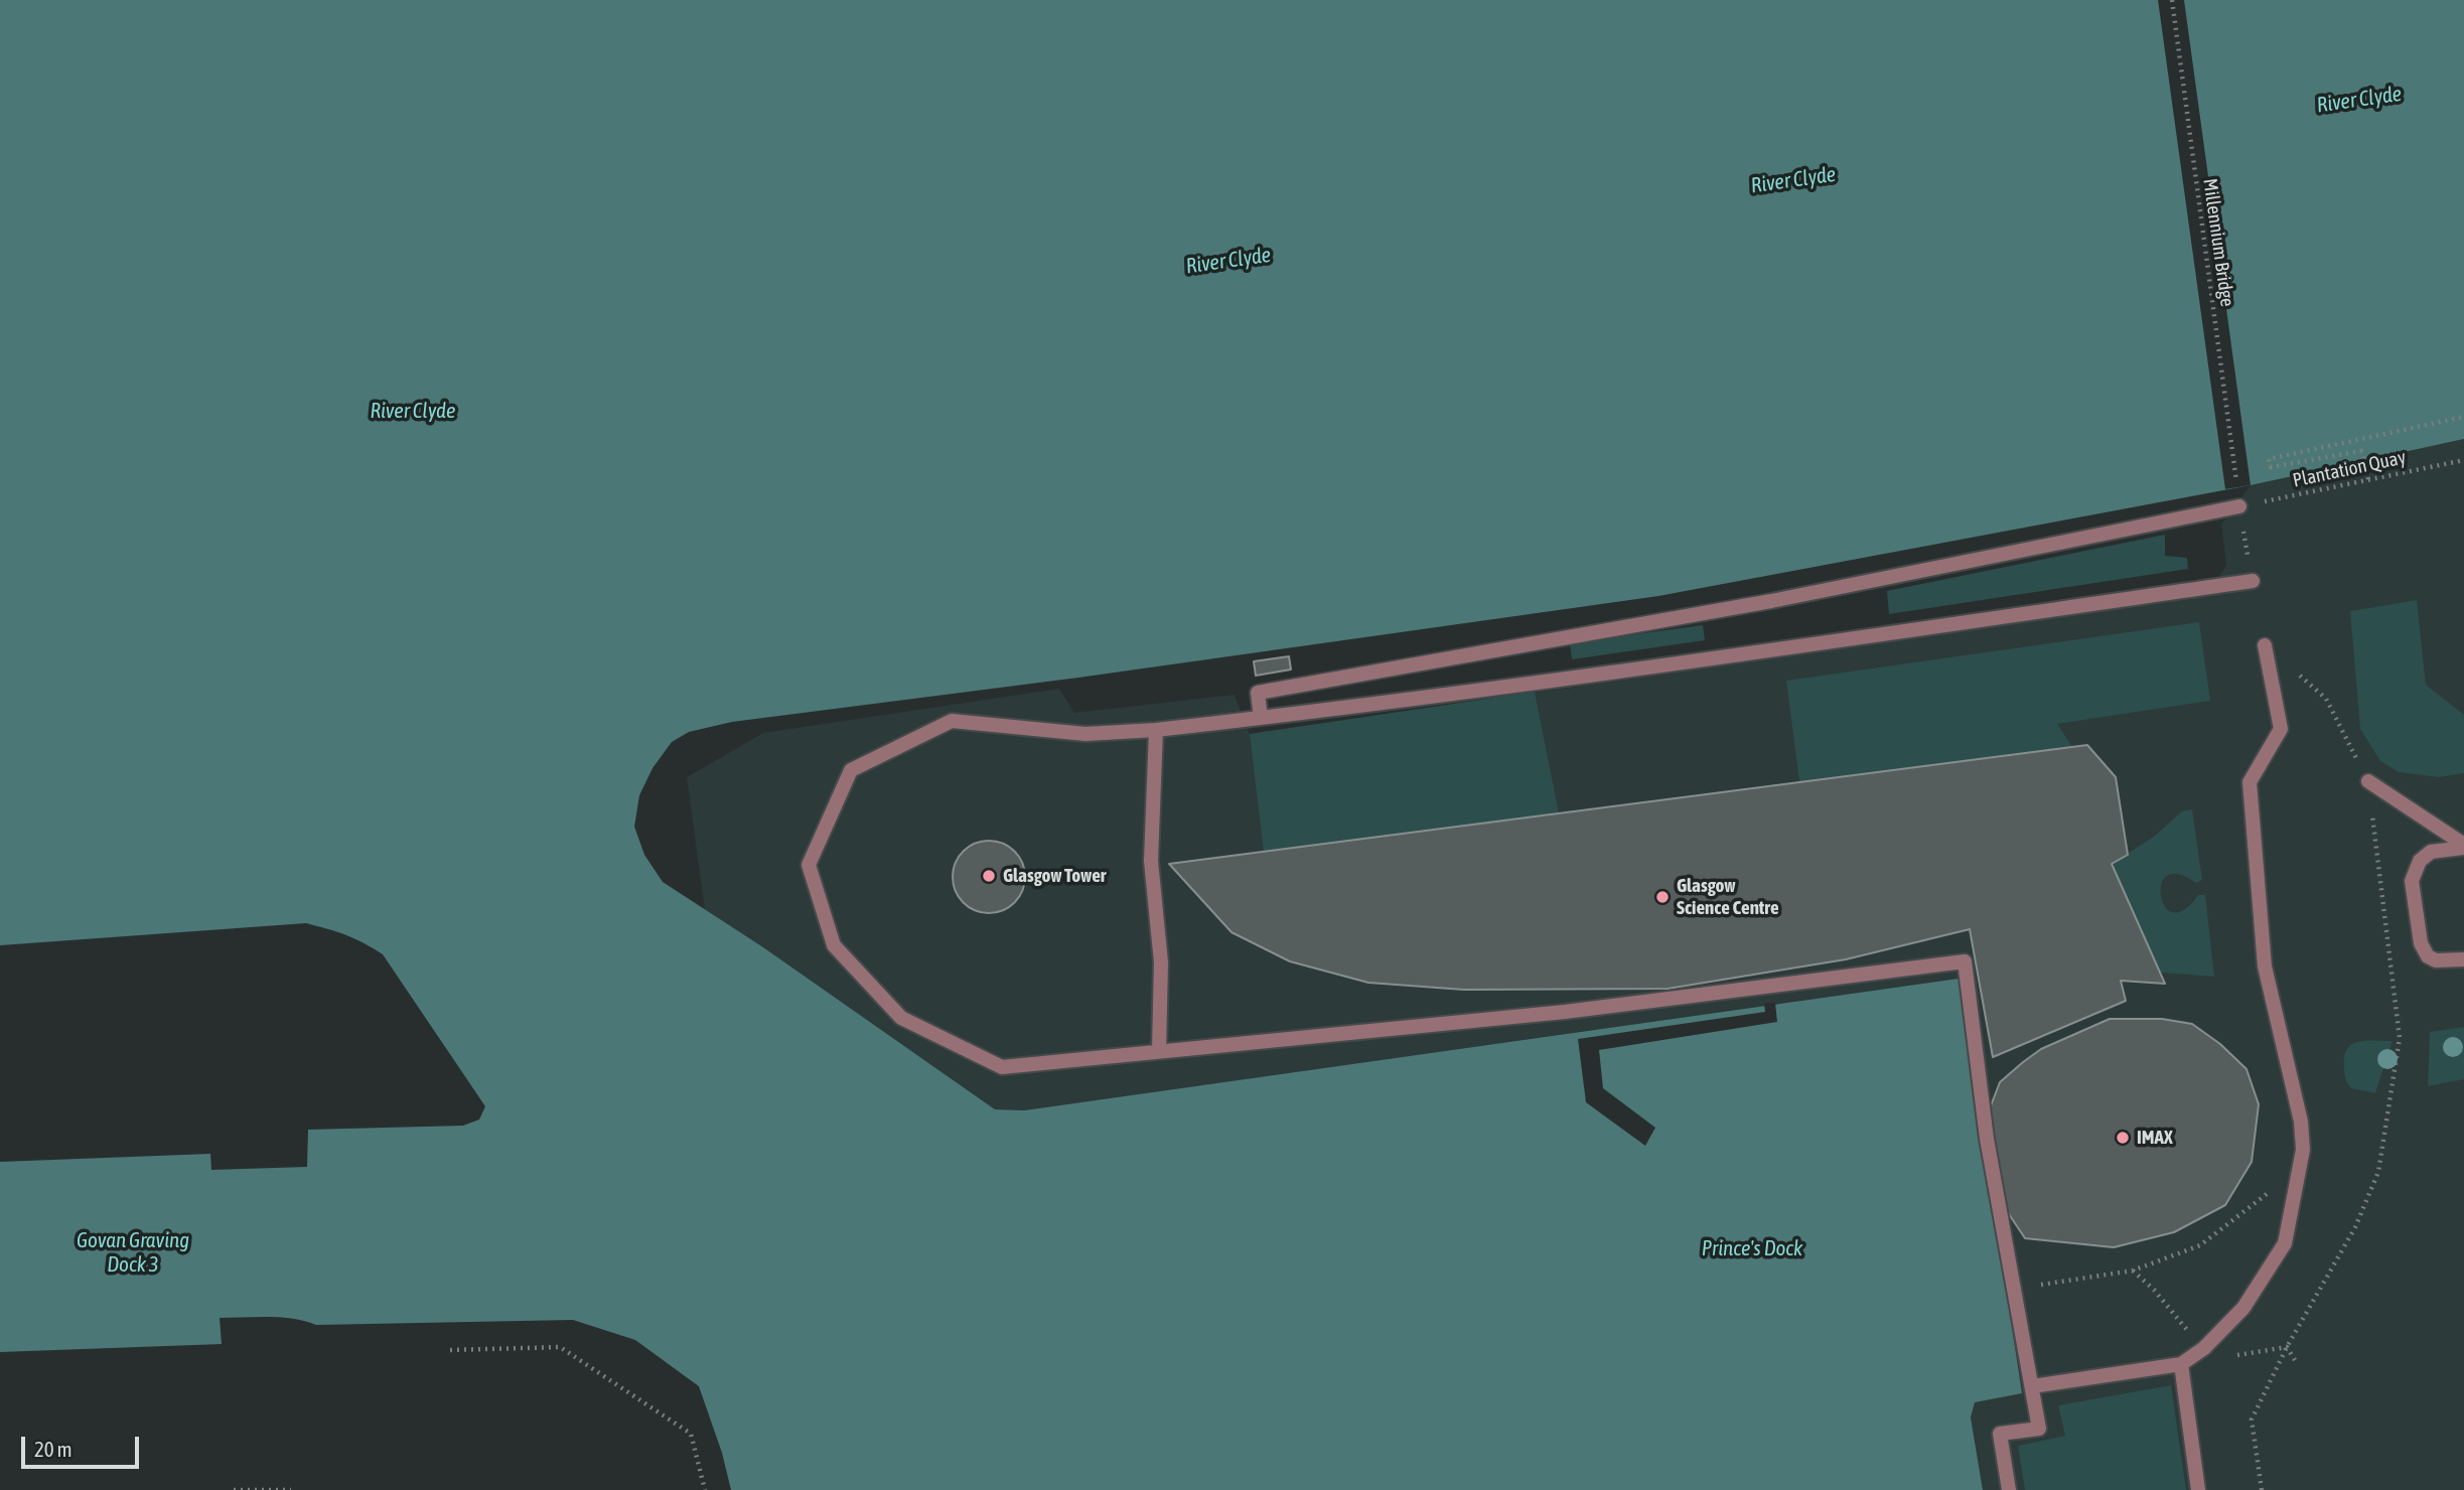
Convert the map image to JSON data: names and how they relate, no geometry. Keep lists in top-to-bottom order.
{
  "streets": {
    "path": ["Millennium Bridge", "Plantation Quay"]
  },
  "water": ["River Clyde", "Govan Graving Dock 3", "Prince's Dock"],
  "places": ["Glasgow Tower", "Glasgow Science Centre", "IMAX"],
  "scale_bar": "20 m"
}
